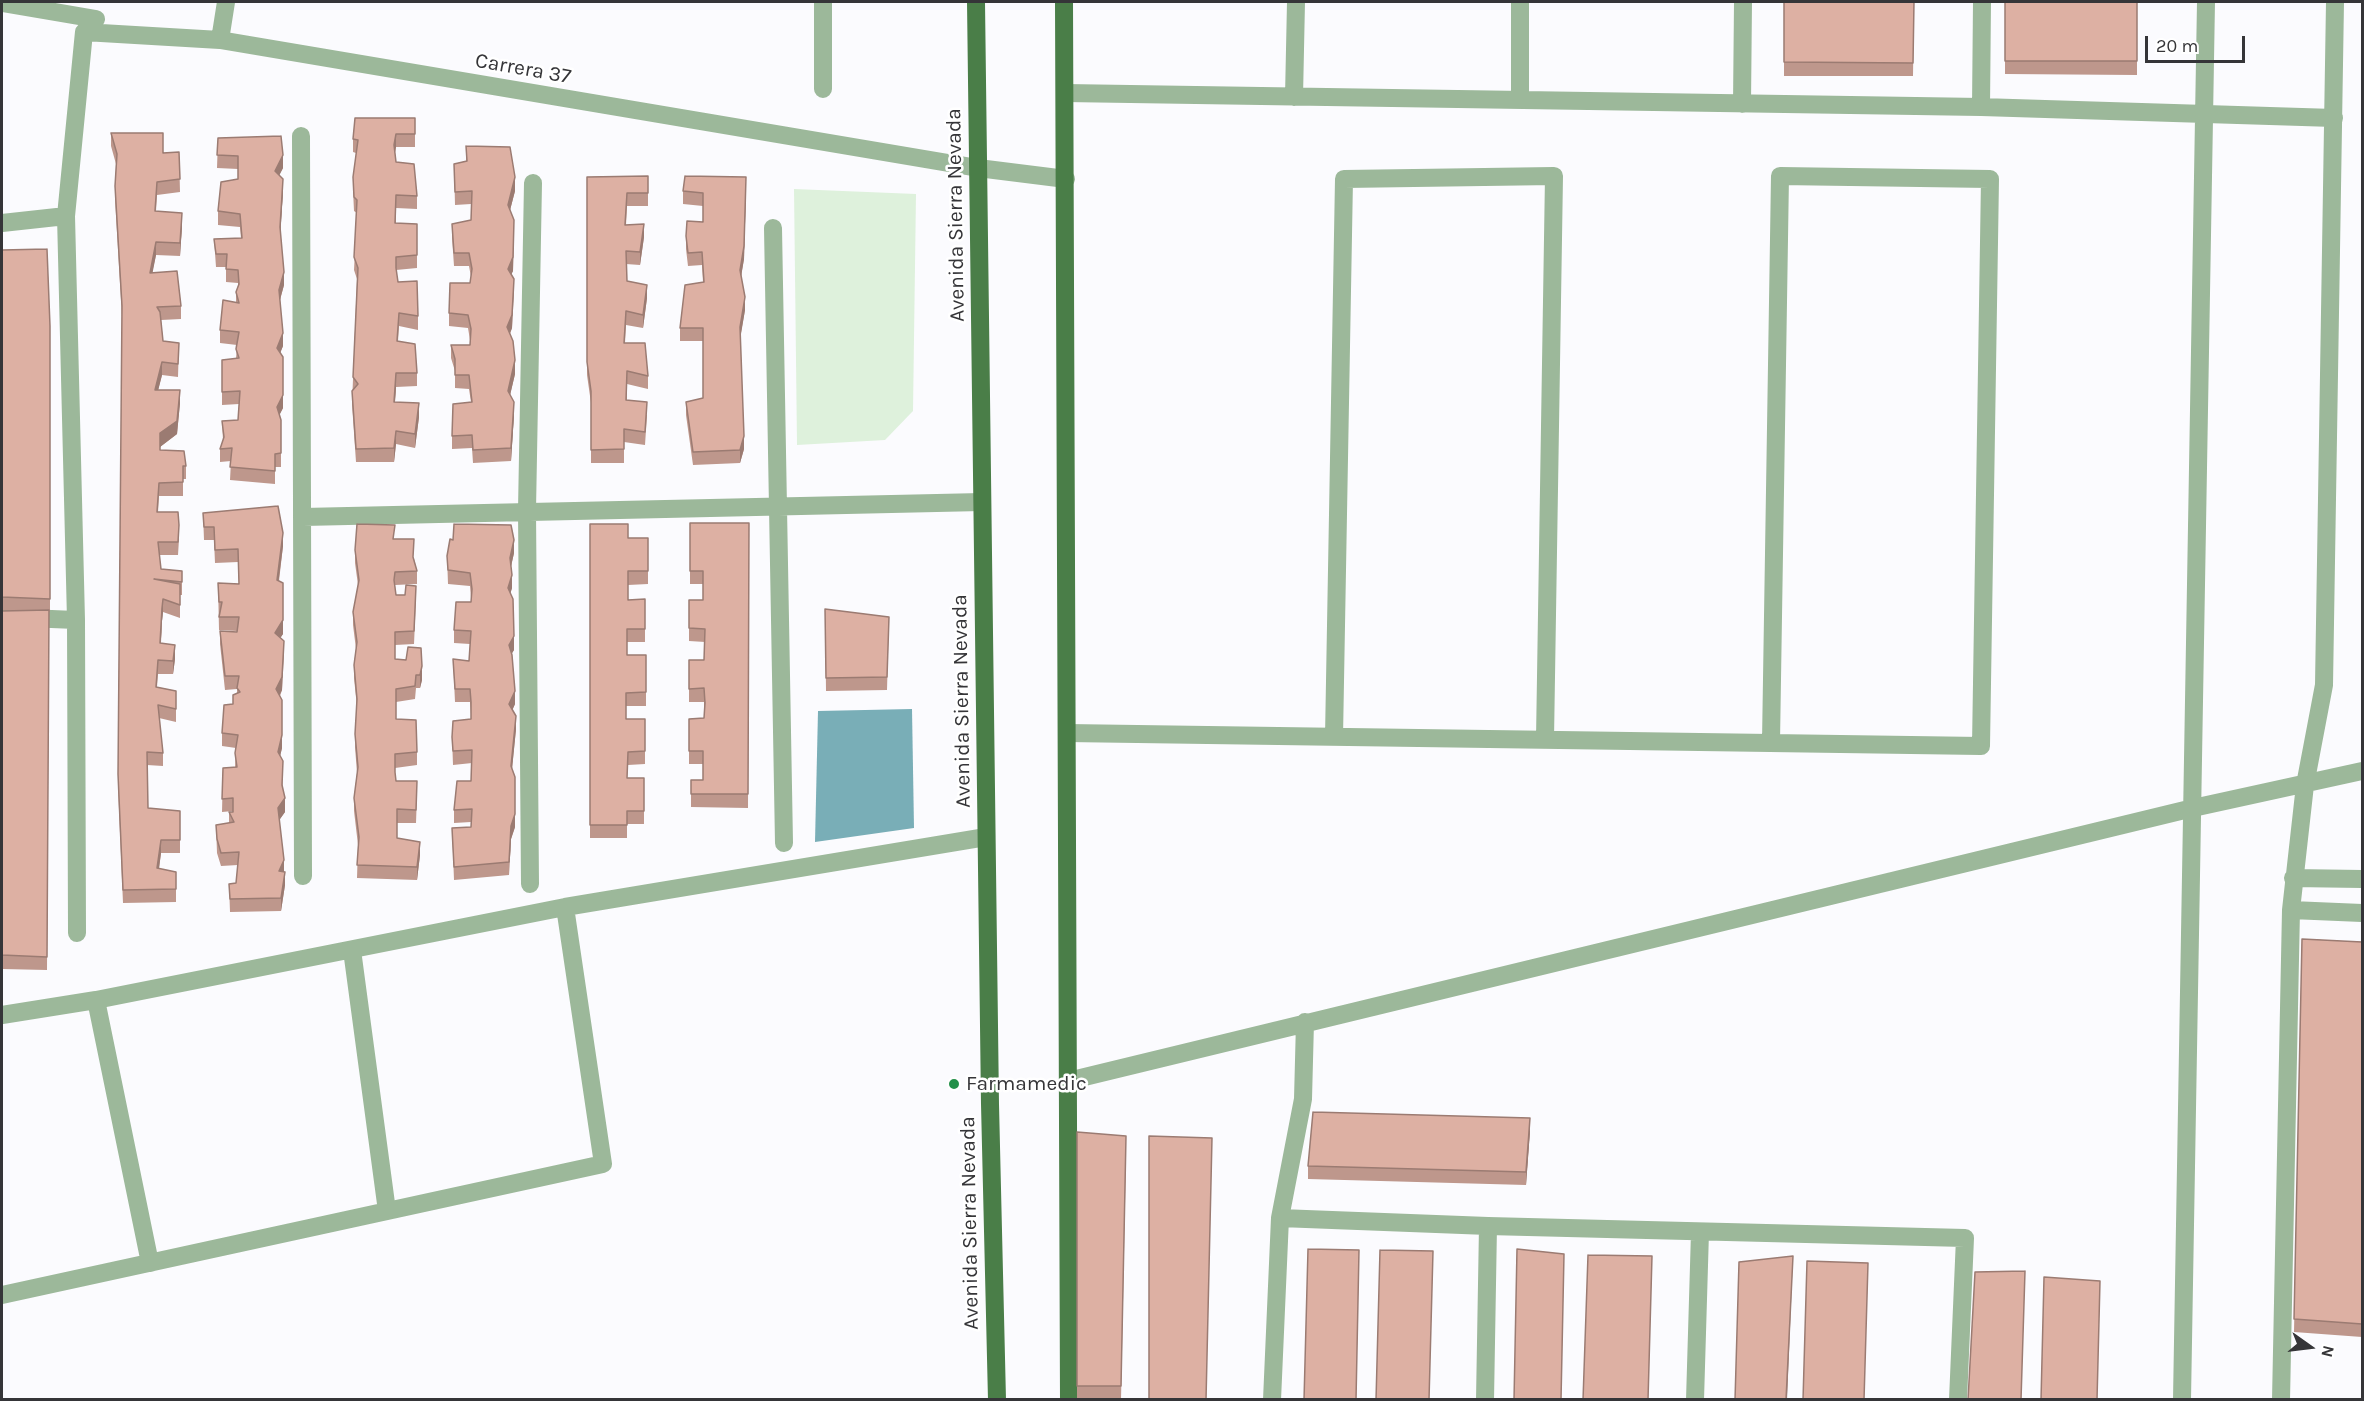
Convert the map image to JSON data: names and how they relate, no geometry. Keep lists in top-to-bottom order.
{
  "streets": {
    "main road": ["Avenida Sierra Nevada"],
    "street": ["Carrera 37"]
  },
  "crossings": [
    ["Carrera 37", "Avenida Sierra Nevada"]
  ],
  "places": ["Farmamedic"],
  "scale_bar": "20 m",
  "north": "right"
}
